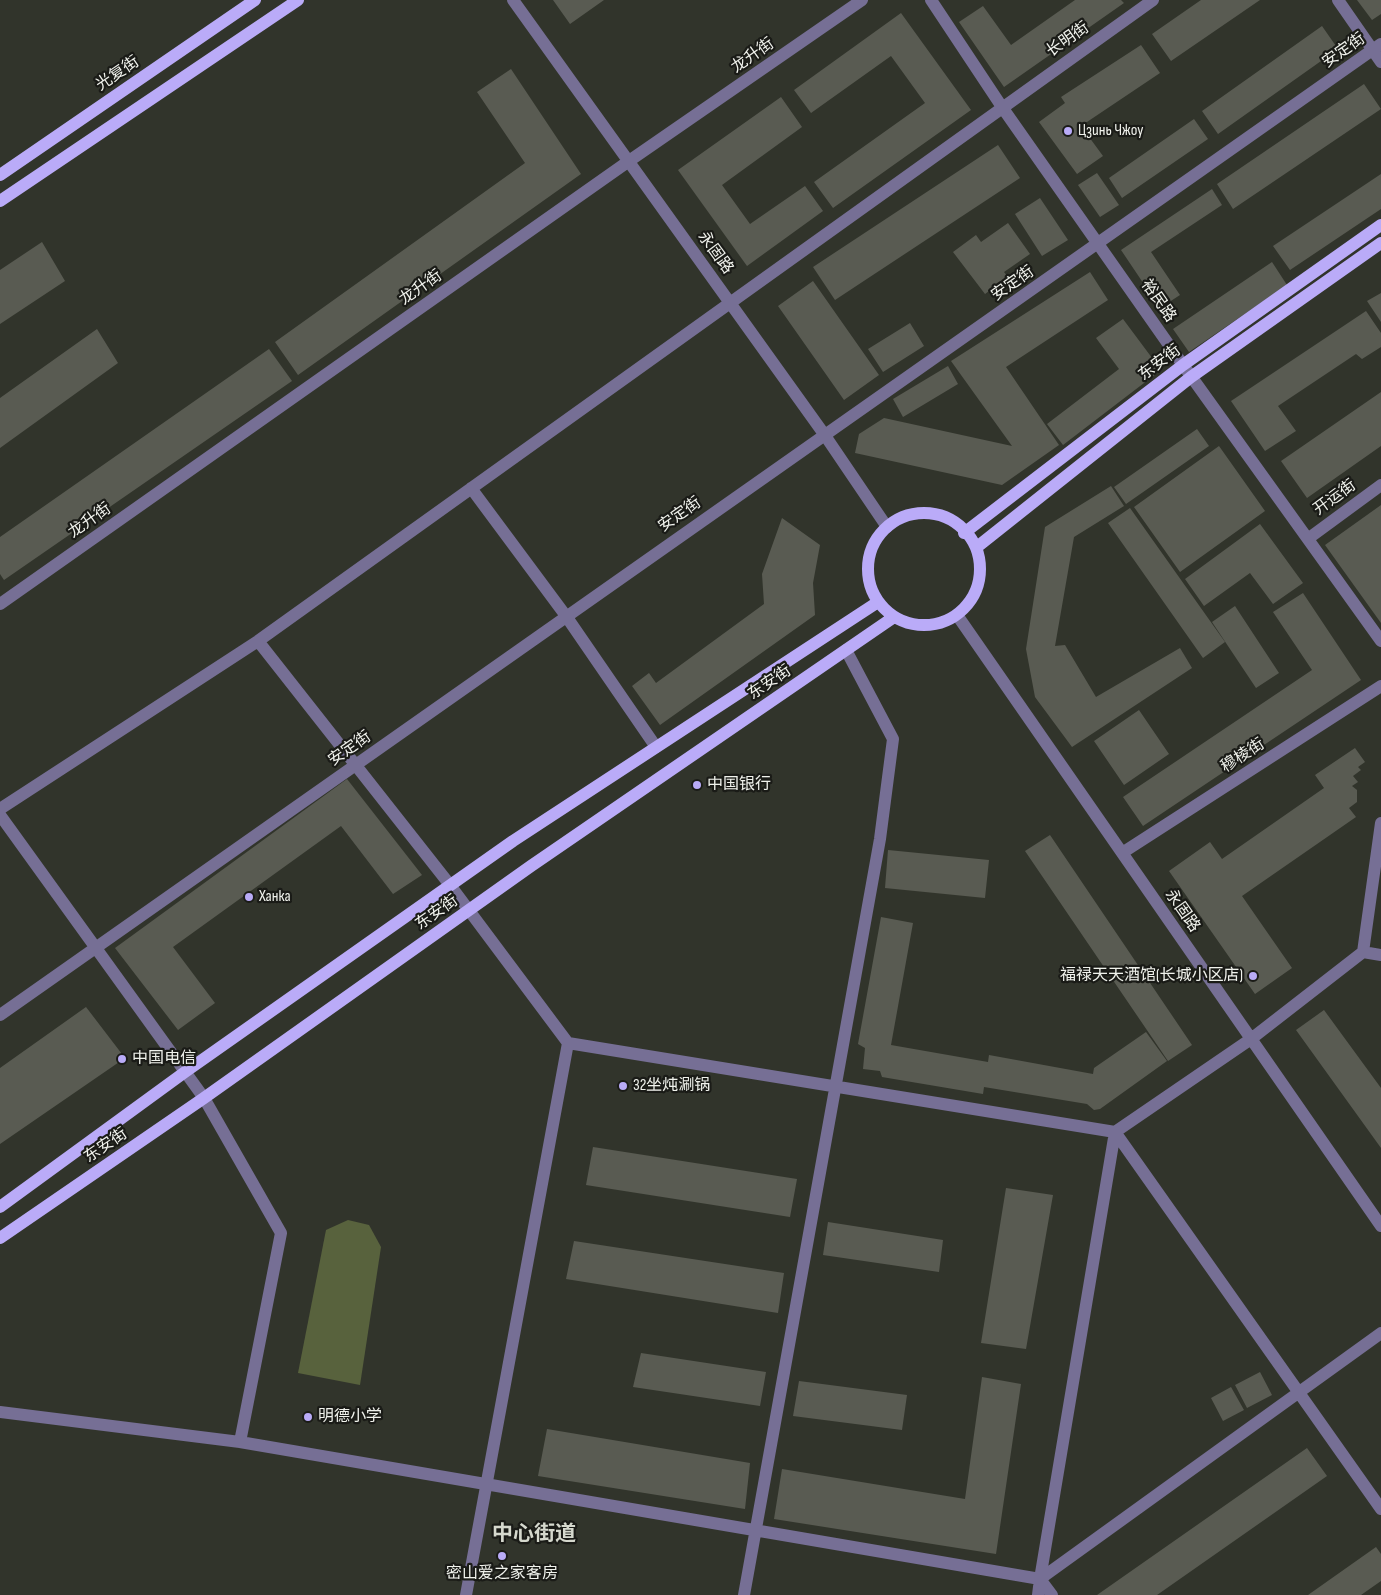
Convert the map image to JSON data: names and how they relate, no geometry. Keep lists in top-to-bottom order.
{
  "streets": {
    "main road": ["光复街", "东安街"],
    "street": [
      "长明街",
      "安定街",
      "龙升街",
      "永固路",
      "裕民路",
      "开运街",
      "穆棱街"
    ]
  },
  "crossings": [
    ["长明街", "永固路"],
    ["长明街", "裕民路"],
    ["安定街", "永固路"],
    ["安定街", "裕民路"],
    ["龙升街", "永固路"],
    ["永固路", "东安街"],
    ["永固路", "穆棱街"],
    ["裕民路", "东安街"],
    ["裕民路", "开运街"]
  ],
  "districts": ["中心街道"],
  "places": [
    "Цзинь Чжоу",
    "中国银行",
    "Ханка",
    "福禄天天酒馆(长城小区店)",
    "中国电信",
    "32坐炖涮锅",
    "明德小学",
    "密山爱之家客房"
  ]
}
